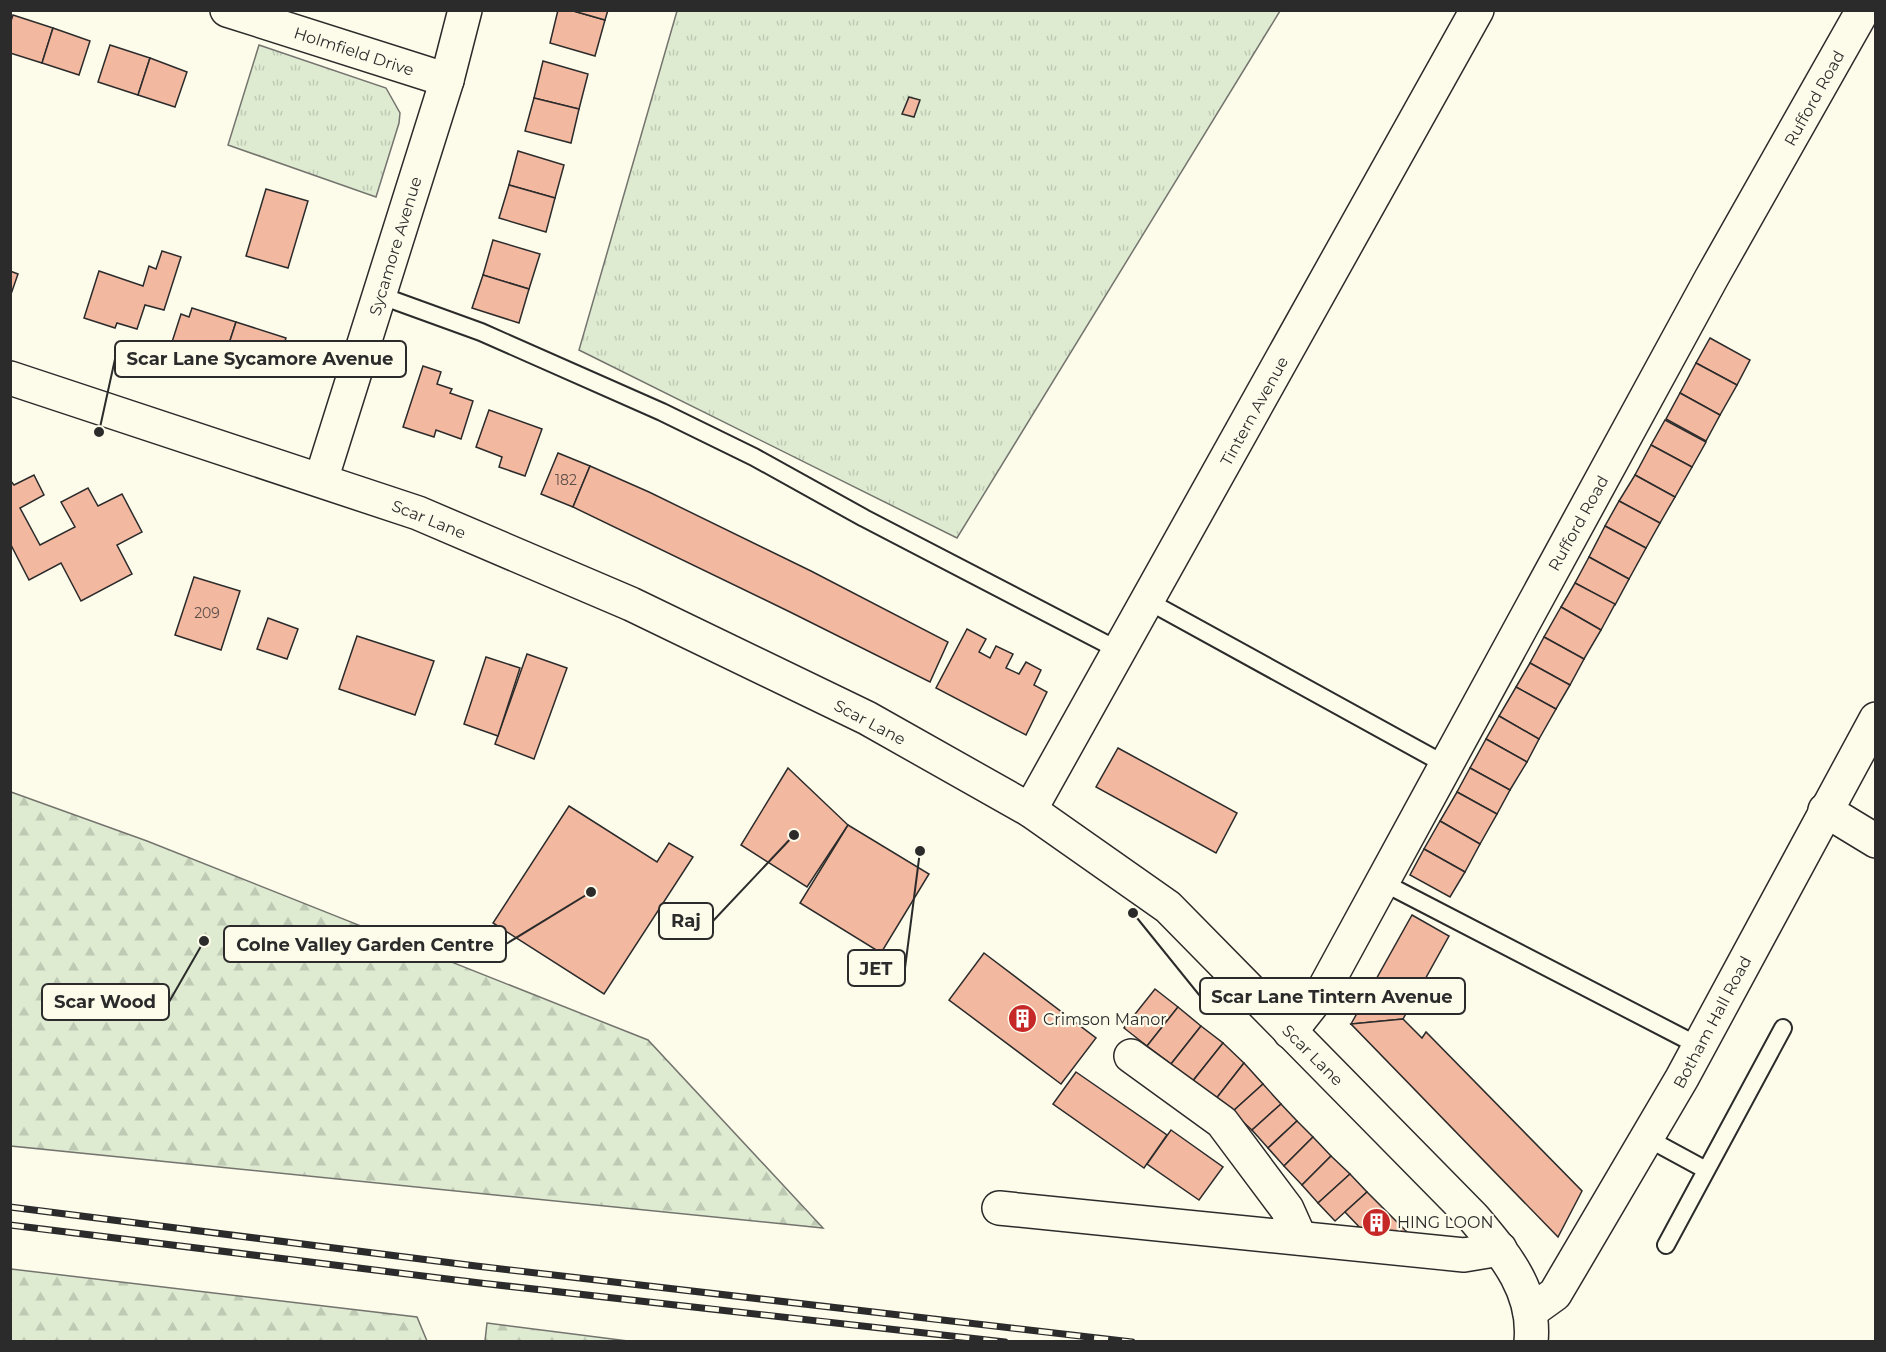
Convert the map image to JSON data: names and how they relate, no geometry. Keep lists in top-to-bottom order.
{
  "streets": {
    "street": [
      "Holmfield Drive",
      "Rufford Road",
      "Sycamore Avenue",
      "Tintern Avenue",
      "Scar Lane",
      "Botham Hall Road"
    ]
  },
  "crossings": [
    ["Holmfield Drive", "Sycamore Avenue"],
    ["Rufford Road", "Scar Lane"],
    ["Sycamore Avenue", "Scar Lane"],
    ["Tintern Avenue", "Scar Lane"],
    ["Scar Lane", "Botham Hall Road"]
  ],
  "places": {
    "other": [
      "Scar Lane Sycamore Avenue",
      "Raj",
      "JET",
      "Colne Valley Garden Centre",
      "Scar Lane Tintern Avenue",
      "Scar Wood"
    ],
    "building": ["Crimson Manor", "HING LOON"]
  },
  "house_numbers": ["182", "209"]
}
